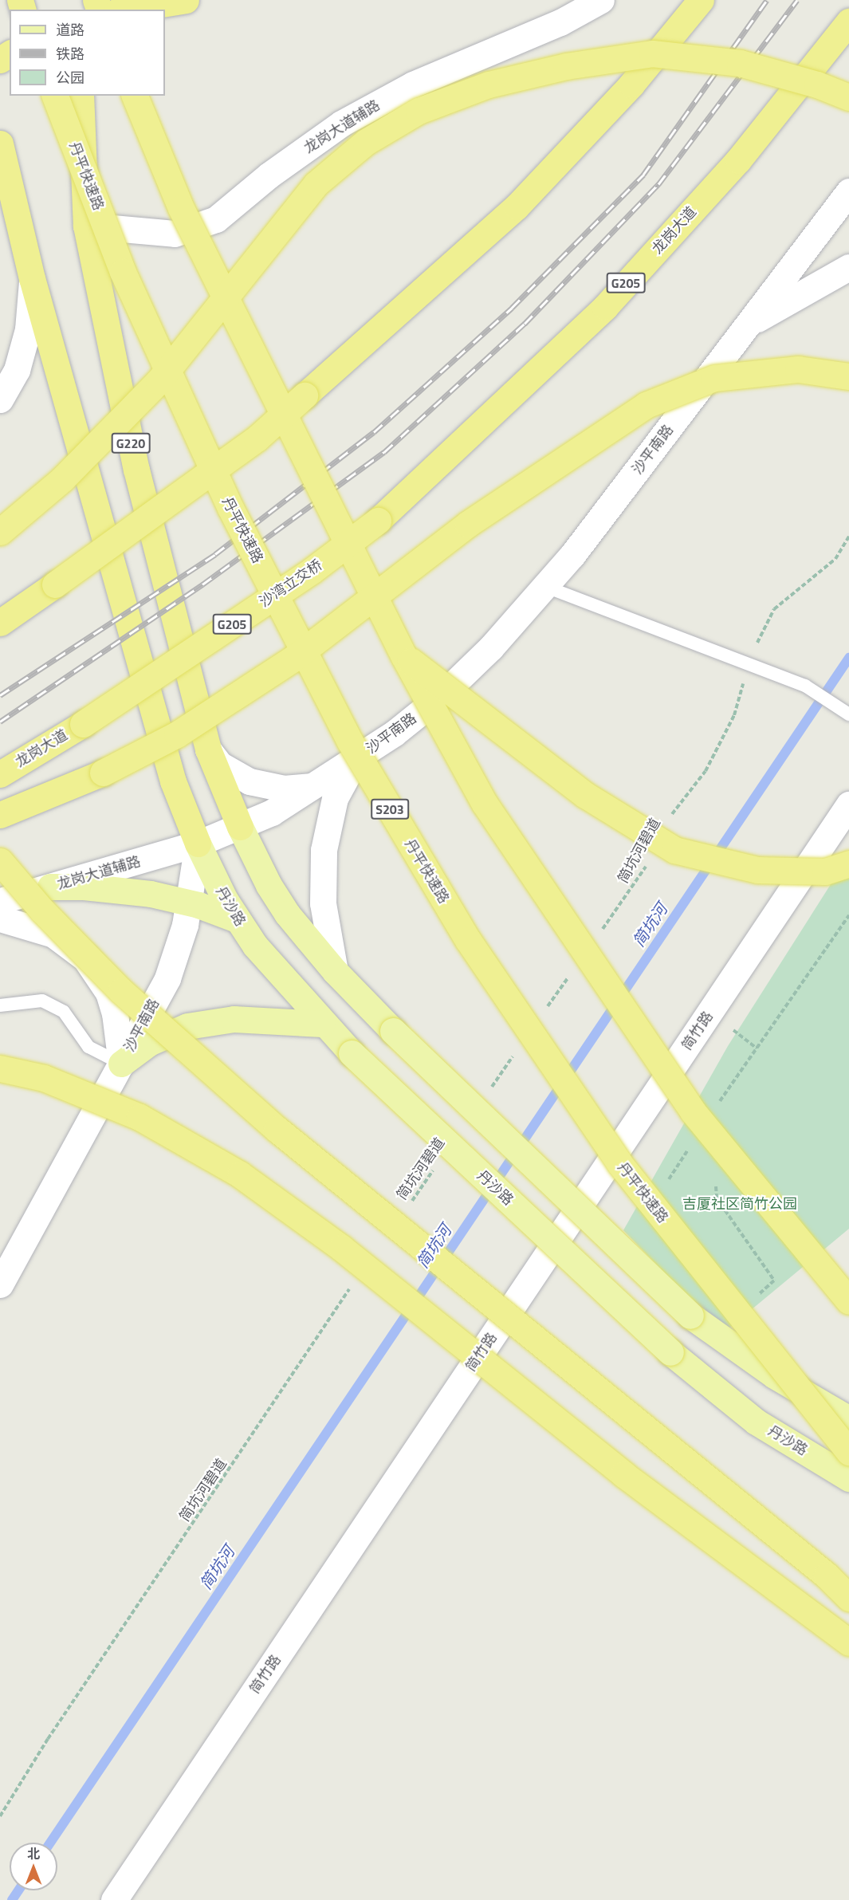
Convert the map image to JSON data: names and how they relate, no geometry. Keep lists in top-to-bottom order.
{
  "streets": {
    "highway": [
      "丹平快速路",
      "龙岗大道",
      "G205",
      "G220",
      "沙湾立交桥",
      "S203"
    ],
    "main road": [
      "龙岗大道辅路",
      "沙平南路",
      "丹沙路",
      "简竹路"
    ],
    "path": ["简坑河碧道"]
  },
  "crossings": [
    ["龙岗大道辅路", "G220"],
    ["龙岗大道辅路", "沙平南路"],
    ["龙岗大道辅路", "丹沙路"],
    ["龙岗大道", "沙湾立交桥"],
    ["G220", "沙平南路"],
    ["沙平南路", "丹沙路"]
  ],
  "water": ["简坑河"],
  "parks": ["吉厦社区简竹公园"],
  "legend": ["道路", "铁路", "公园"],
  "north": "top"
}
